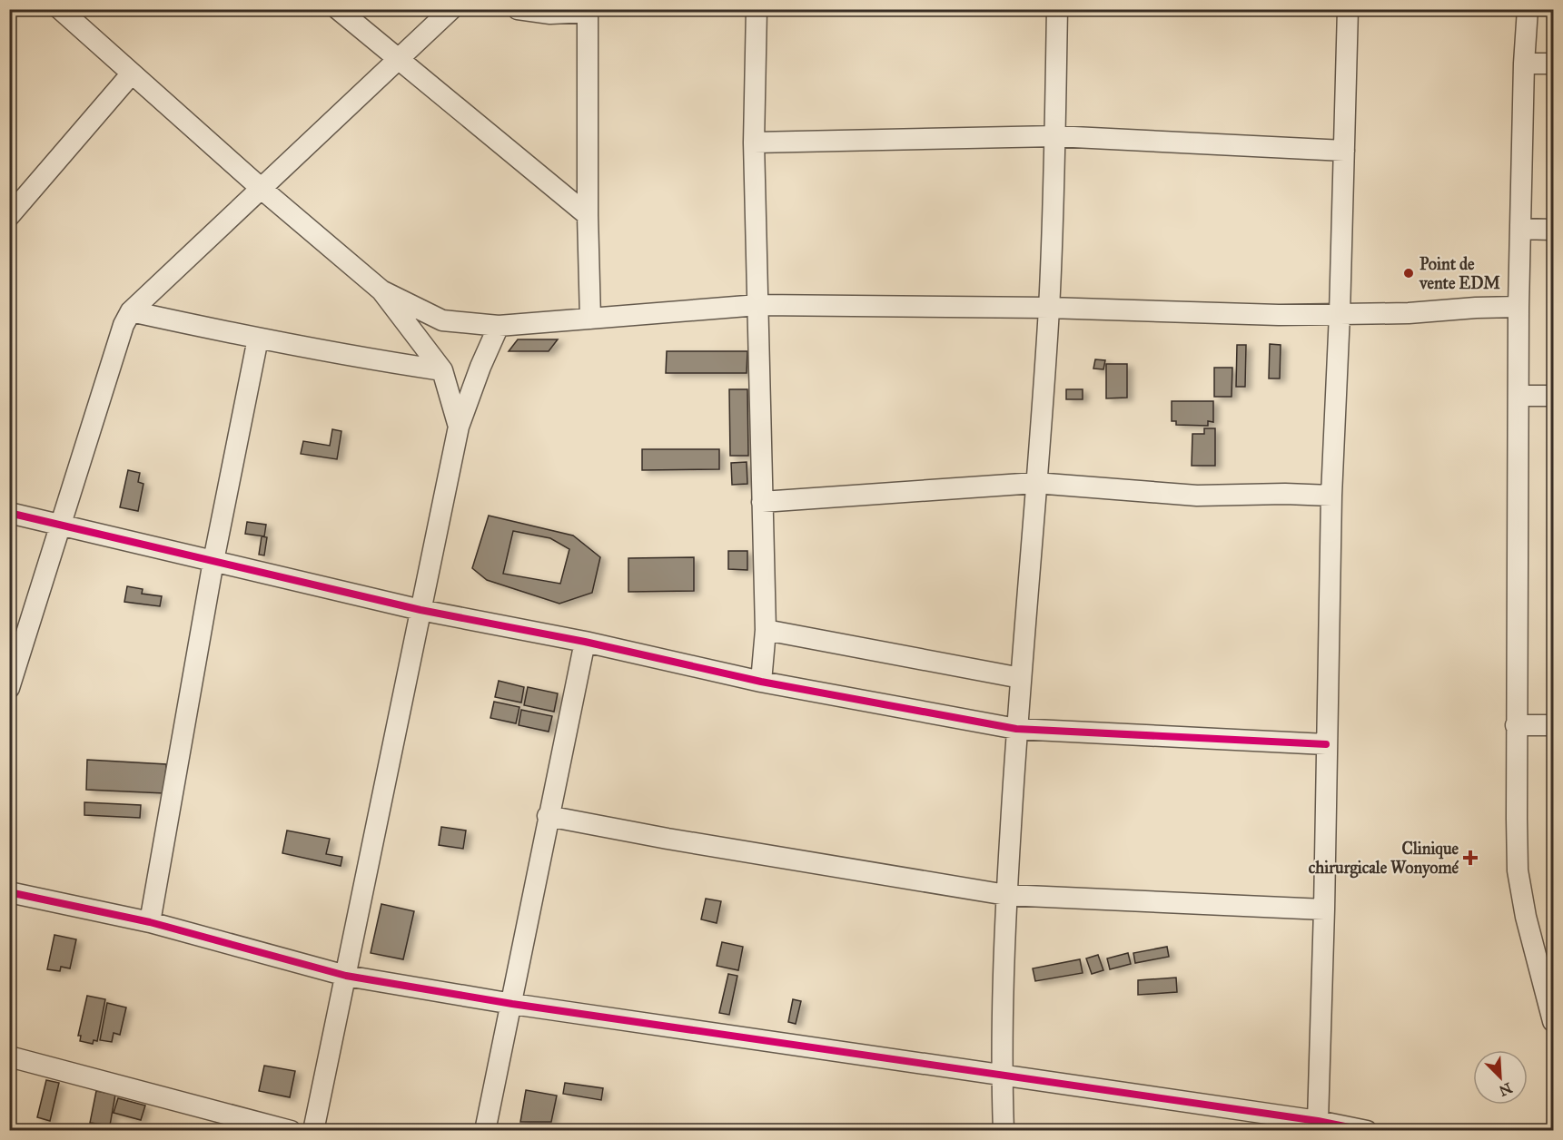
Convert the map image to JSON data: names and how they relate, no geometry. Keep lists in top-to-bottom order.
{
  "places": {
    "other": ["Point de vente EDM"],
    "health": ["Clinique chirurgicale Wonyomé"]
  },
  "north": "bottom right"
}
